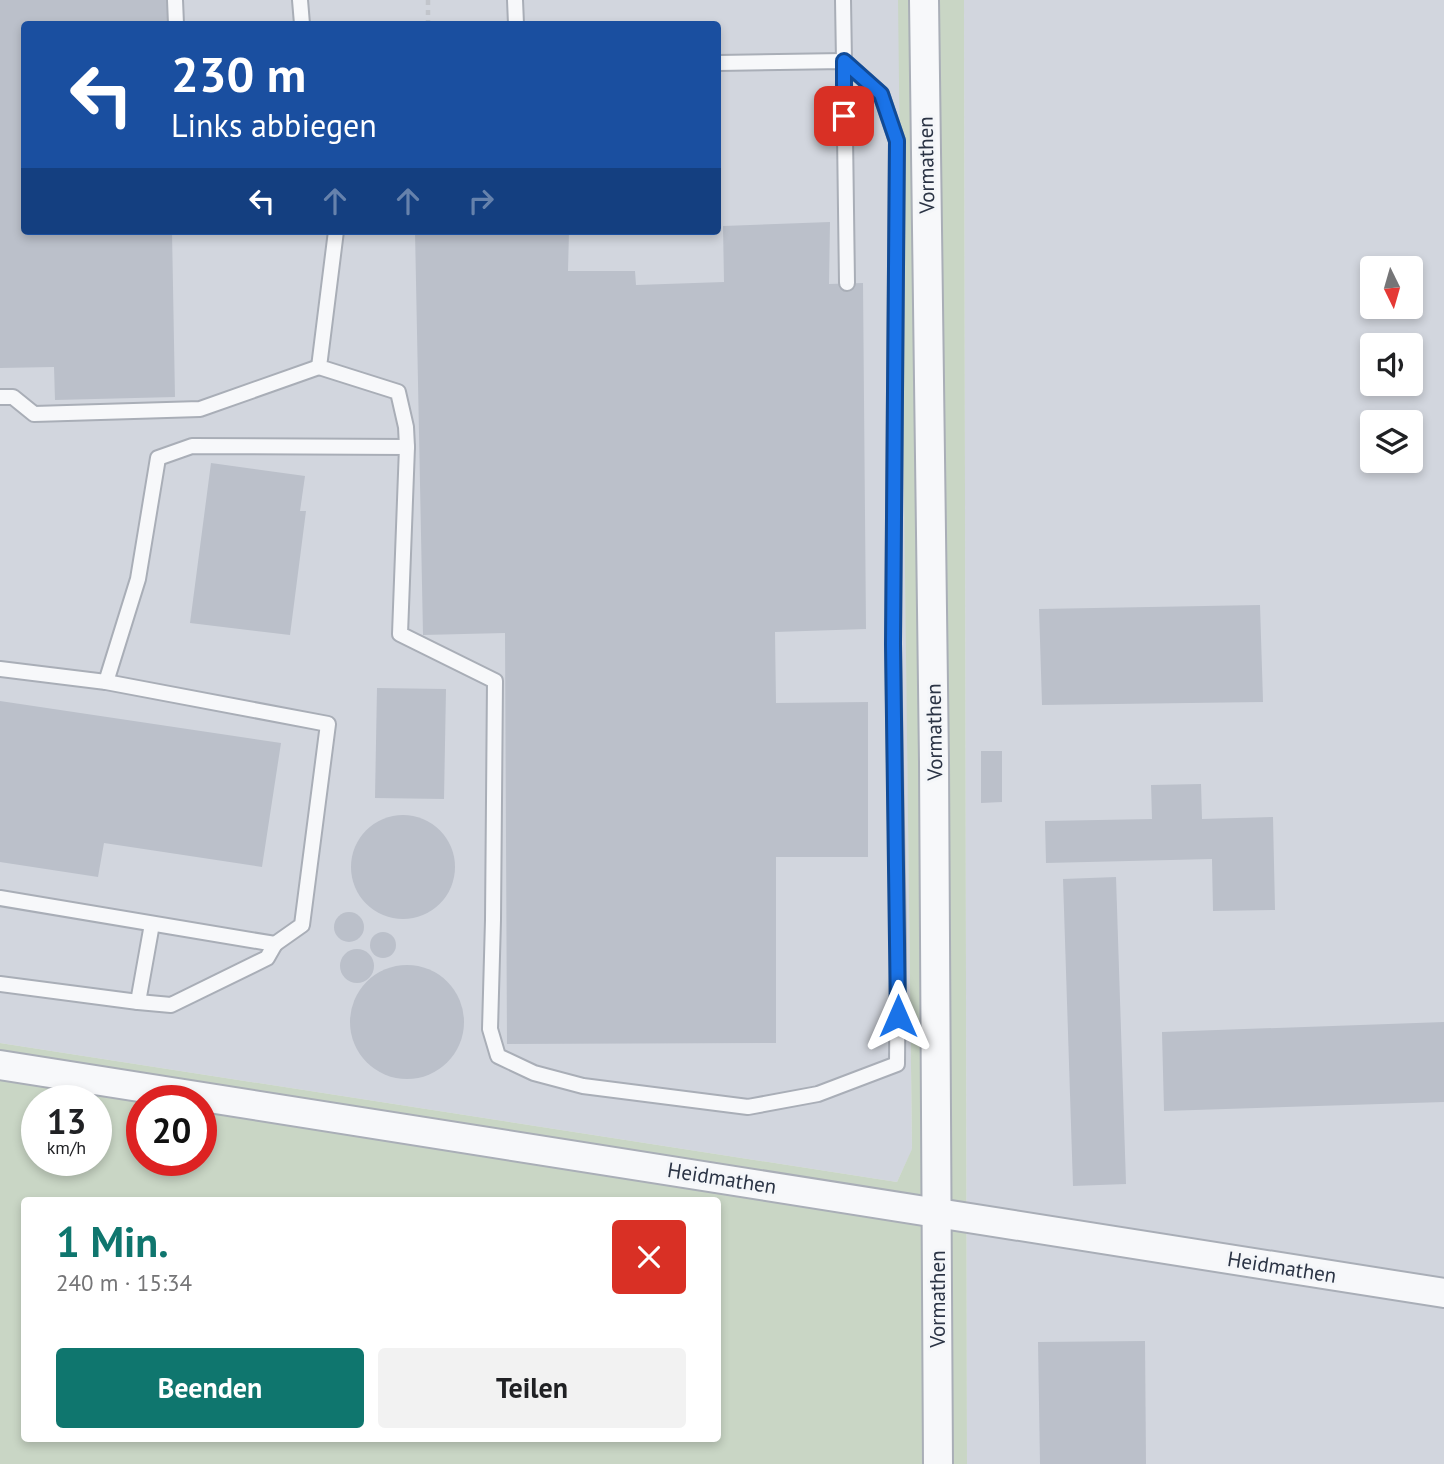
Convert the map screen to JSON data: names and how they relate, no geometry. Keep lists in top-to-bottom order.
{
  "streets": {
    "street": ["Vormathen", "Heidmathen"]
  },
  "crossings": [
    ["Vormathen", "Heidmathen"]
  ],
  "north": "bottom",
  "page": {
    "turn": ["230 m", "Links abbiegen"],
    "speed": "13 km/h",
    "limit": "20",
    "heading": ["1 Min.", "240 m · 15:34"],
    "buttons": ["Beenden", "Teilen"]
  }
}
